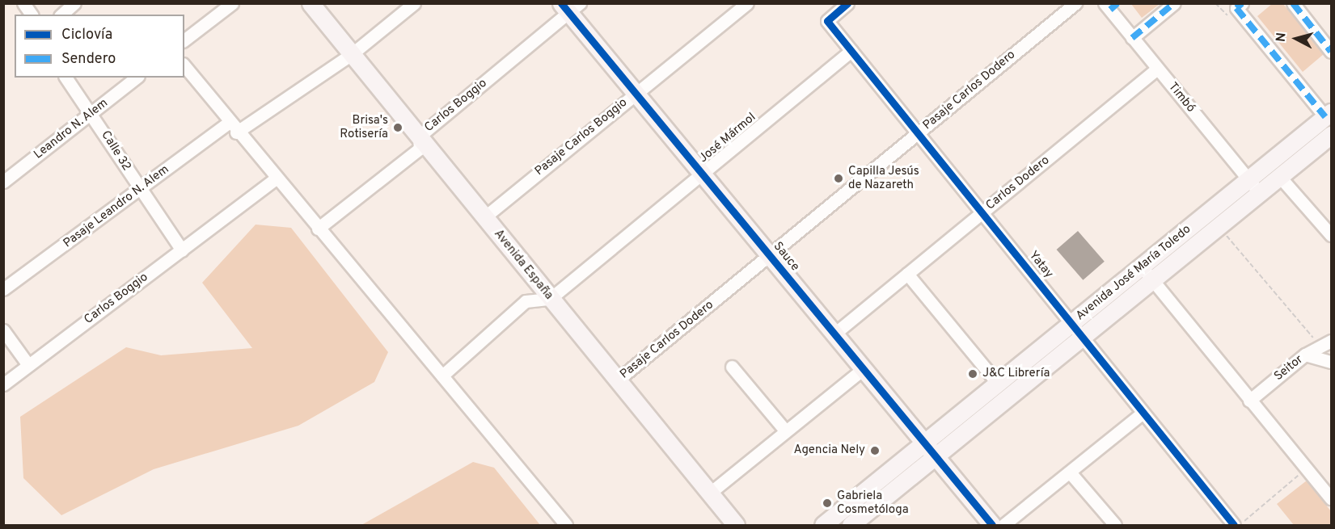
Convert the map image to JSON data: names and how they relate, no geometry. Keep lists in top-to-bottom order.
{
  "streets": {
    "main road": ["Sauce", "Avenida España", "Avenida José María Toledo"],
    "street": [
      "Pasaje Carlos Dodero",
      "Timbó",
      "Carlos Boggio",
      "Leandro N. Alem",
      "Pasaje Carlos Boggio",
      "José Mármol",
      "Calle 32",
      "Carlos Dodero",
      "Pasaje Leandro N. Alem",
      "Yatay",
      "Seitor"
    ]
  },
  "crossings": [
    ["Pasaje Carlos Dodero", "Sauce"],
    ["Pasaje Carlos Dodero", "Avenida España"],
    ["Pasaje Carlos Dodero", "Yatay"],
    ["Timbó", "Carlos Dodero"],
    ["Timbó", "Avenida José María Toledo"],
    ["Carlos Boggio", "Calle 32"],
    ["Carlos Boggio", "Sauce"],
    ["Carlos Boggio", "Avenida España"],
    ["Leandro N. Alem", "Calle 32"],
    ["Pasaje Carlos Boggio", "Sauce"],
    ["Pasaje Carlos Boggio", "Avenida España"],
    ["José Mármol", "Sauce"],
    ["José Mármol", "Avenida España"],
    ["José Mármol", "Yatay"],
    ["Calle 32", "Pasaje Leandro N. Alem"],
    ["Carlos Dodero", "Sauce"],
    ["Carlos Dodero", "Yatay"],
    ["Pasaje Leandro N. Alem", "Avenida España"],
    ["Sauce", "Avenida José María Toledo"],
    ["Yatay", "Avenida José María Toledo"]
  ],
  "places": [
    "Brisa's Rotisería",
    "Capilla Jesús de Nazareth",
    "J&C Librería",
    "Agencia Nely",
    "Gabriela Cosmetóloga"
  ],
  "legend": ["Ciclovía", "Sendero"],
  "north": "left"
}
